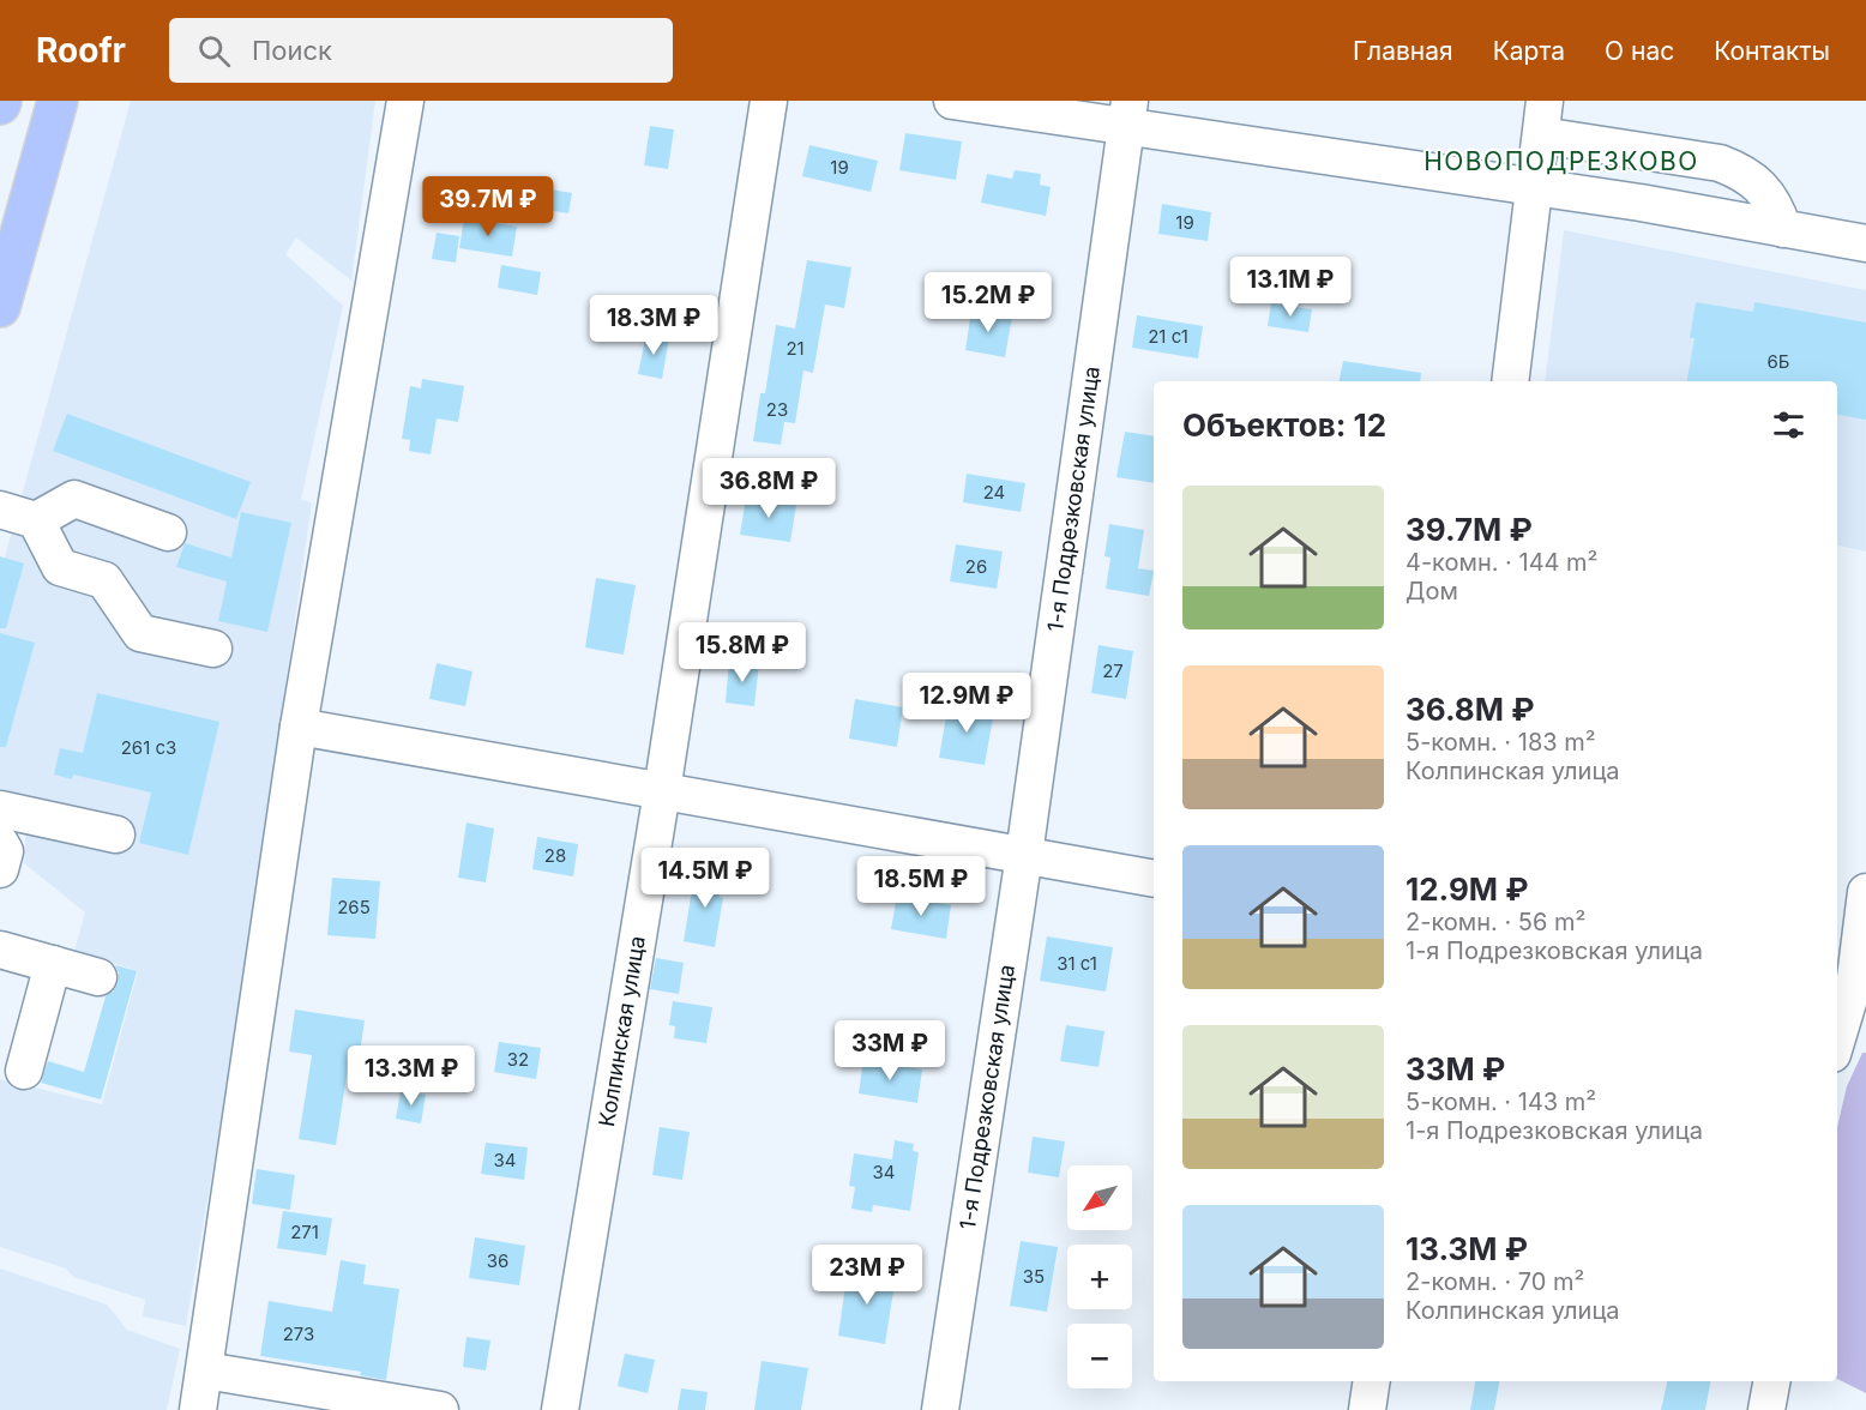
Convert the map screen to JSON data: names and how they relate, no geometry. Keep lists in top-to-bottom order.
{
  "streets": {
    "street": ["1-я Подрезковская улица", "Колпинская улица"]
  },
  "districts": ["НОВОПОДРЕЗКОВО"],
  "house_numbers": [
    "19",
    "19",
    "21 с1",
    "21",
    "6Б",
    "23",
    "24",
    "26",
    "27",
    "261 с3",
    "28",
    "265",
    "31 с1",
    "32",
    "34",
    "34",
    "271",
    "36",
    "35",
    "273"
  ],
  "north": "bottom left",
  "page": {
    "header": "Roofr",
    "search": "Поиск",
    "nav": [
      "Главная",
      "Карта",
      "О нас",
      "Контакты"
    ],
    "price": [
      "39.7M ₽",
      "13.1M ₽",
      "15.2M ₽",
      "18.3M ₽",
      "36.8M ₽",
      "15.8M ₽",
      "12.9M ₽",
      "14.5M ₽",
      "18.5M ₽",
      "33M ₽",
      "13.3M ₽",
      "23M ₽"
    ],
    "heading": "Объектов: 12",
    "list": [
      {
        "name": "39.7M ₽",
        "note": "4-комн. · 144 m² · Дом"
      },
      {
        "name": "36.8M ₽",
        "note": "5-комн. · 183 m² · Колпинская улица"
      },
      {
        "name": "12.9M ₽",
        "note": "2-комн. · 56 m² · 1-я Подрезковская улица"
      },
      {
        "name": "33M ₽",
        "note": "5-комн. · 143 m² · 1-я Подрезковская улица"
      },
      {
        "name": "13.3M ₽",
        "note": "2-комн. · 70 m² · Колпинская улица"
      }
    ],
    "map_buttons": ["+", "−"]
  }
}
